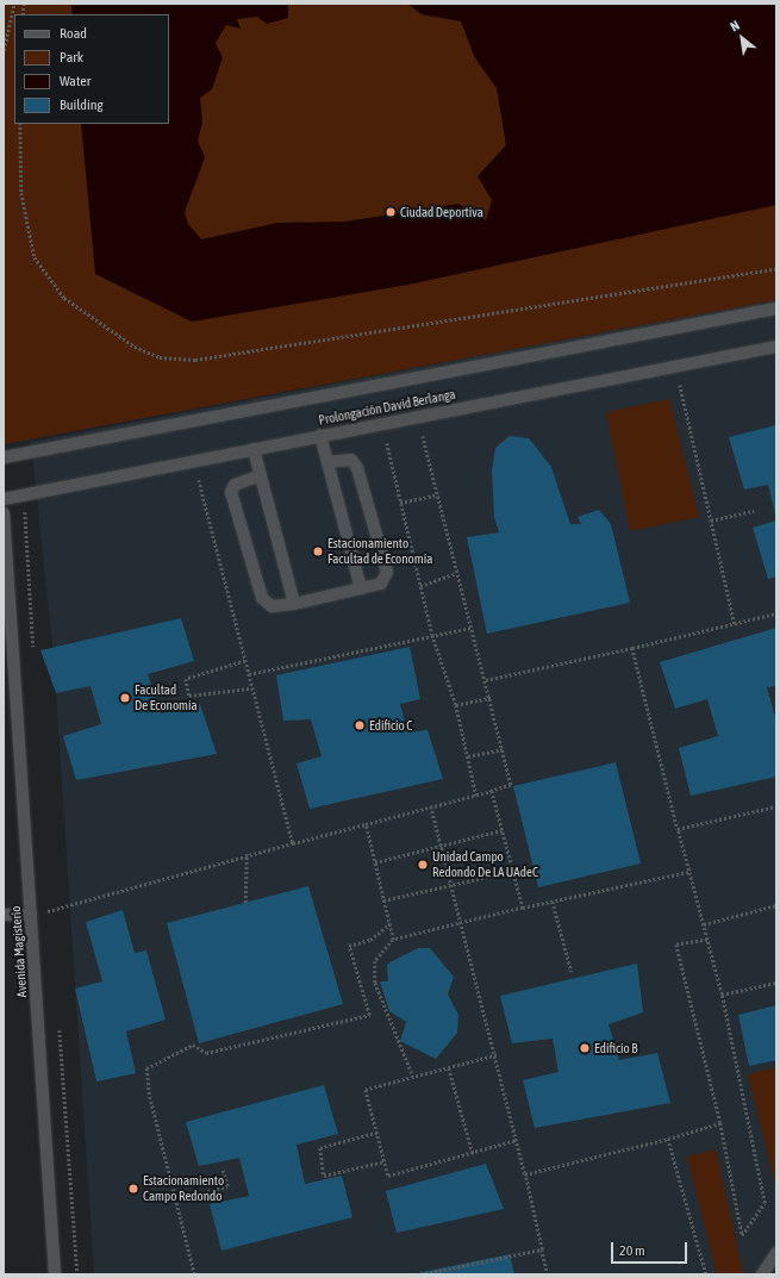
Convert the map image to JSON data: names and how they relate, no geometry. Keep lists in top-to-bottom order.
{
  "streets": {
    "street": ["Prolongación David Berlanga", "Avenida Magisterio"]
  },
  "places": [
    "Ciudad Deportiva",
    "Estacionamiento Facultad de Economía",
    "Facultad De Economía",
    "Edificio C",
    "Unidad Campo Redondo De LA UAdeC",
    "Edificio B",
    "Estacionamiento Campo Redondo"
  ],
  "legend": [
    "Road",
    "Park",
    "Water",
    "Building"
  ],
  "scale_bar": "20 m",
  "north": "top left"
}
